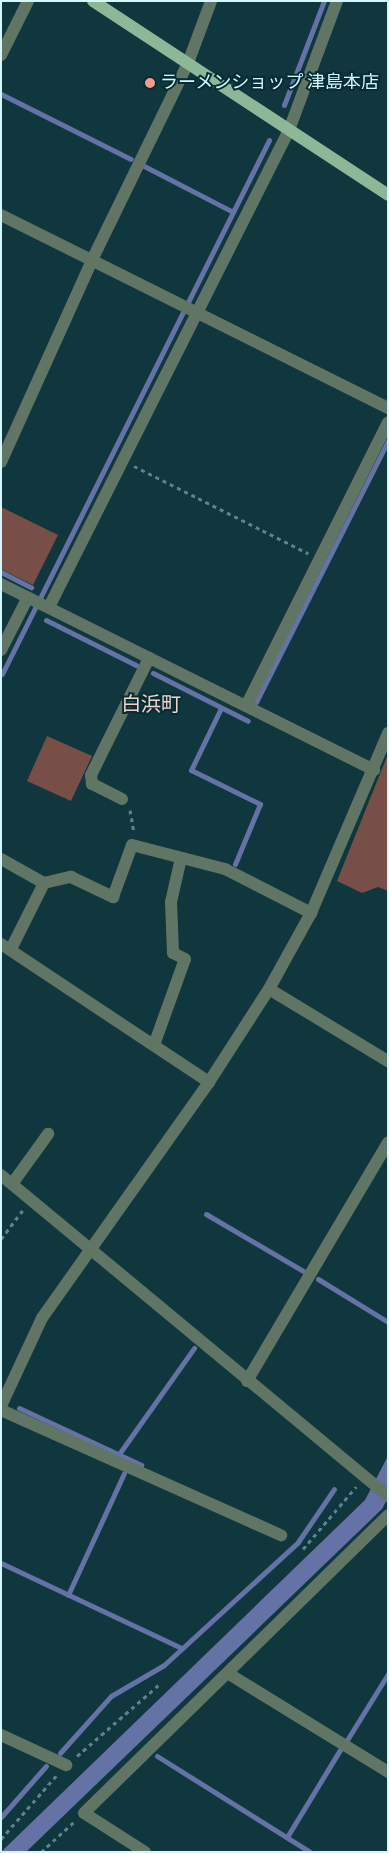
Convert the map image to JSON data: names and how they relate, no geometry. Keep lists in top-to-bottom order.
{
  "districts": ["白浜町"],
  "places": ["ラーメンショップ 津島本店"]
}
